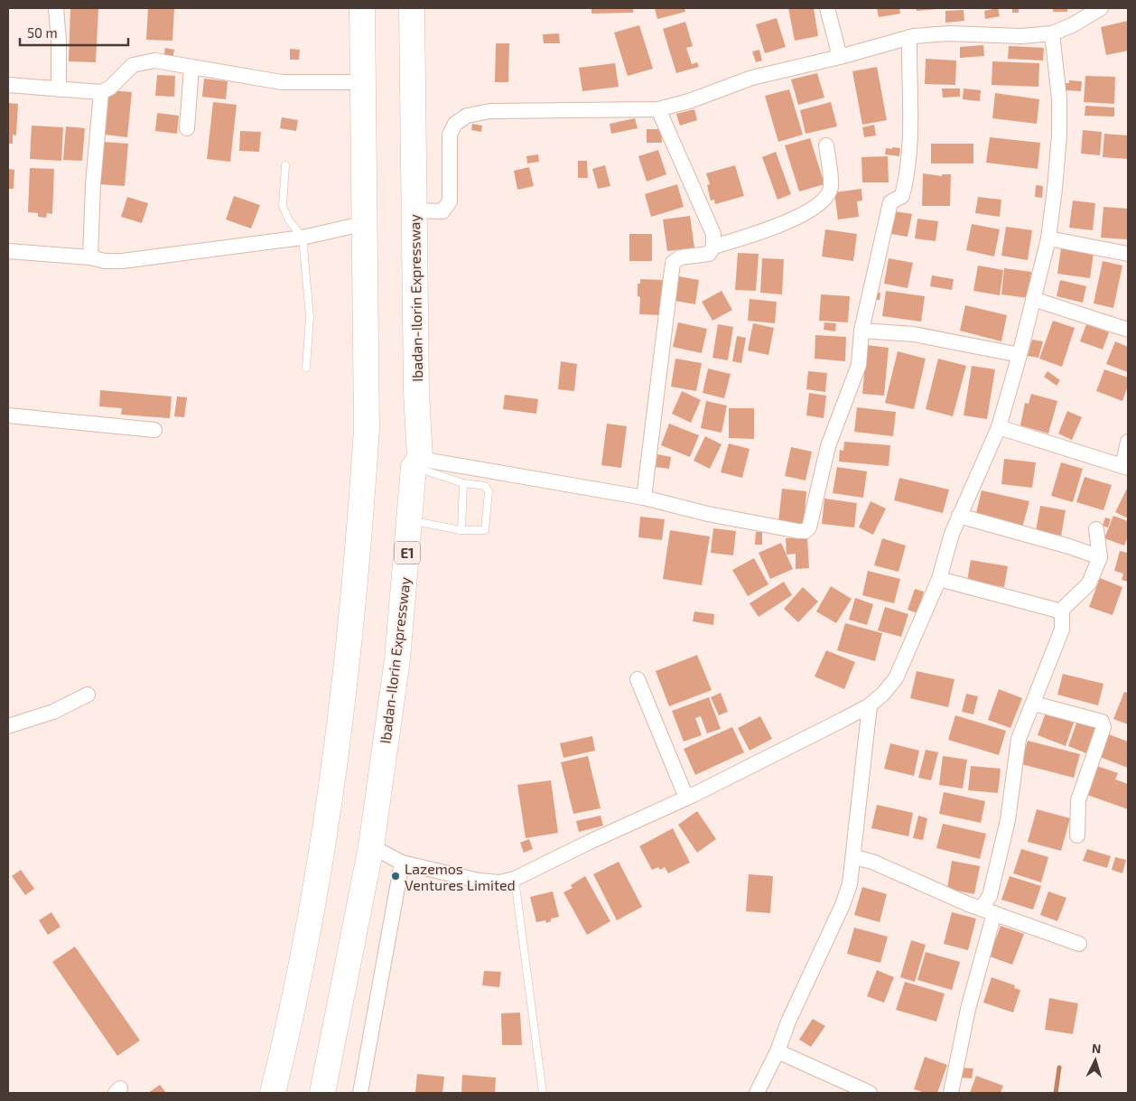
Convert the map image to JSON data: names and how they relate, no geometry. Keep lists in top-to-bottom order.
{
  "streets": {
    "highway": ["Ibadan-Ilorin Expressway", "E1"]
  },
  "places": ["Lazemos Ventures Limited"],
  "scale_bar": "50 m",
  "north": "top"
}
